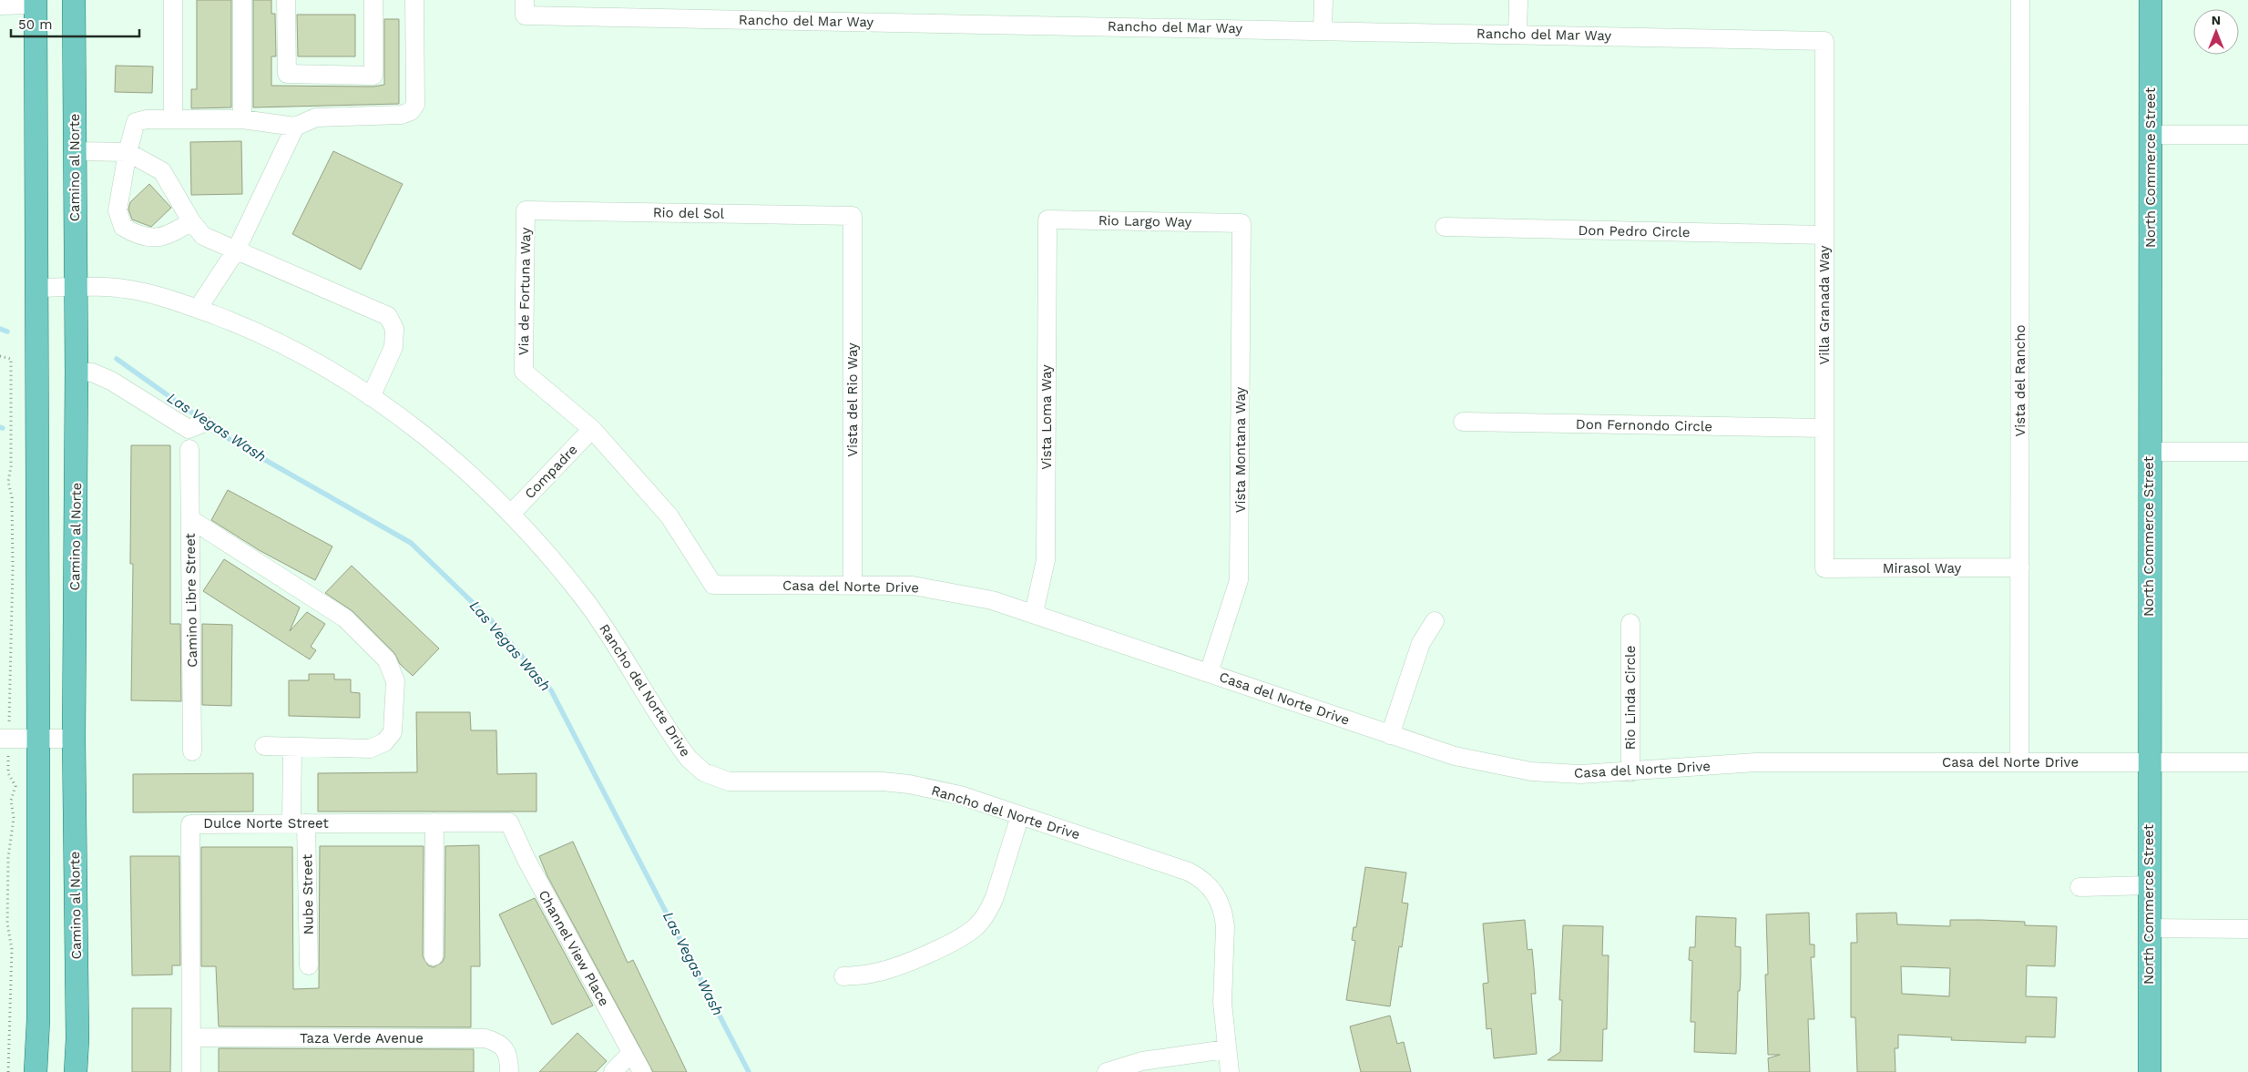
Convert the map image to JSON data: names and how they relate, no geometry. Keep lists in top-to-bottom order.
{
  "streets": {
    "main road": ["Camino al Norte", "North Commerce Street"],
    "street": [
      "Rancho del Mar Way",
      "Rio del Sol",
      "Rio Largo Way",
      "Don Pedro Circle",
      "Via de Fortuna Way",
      "Villa Granada Way",
      "Vista del Rancho",
      "Vista del Rio Way",
      "Vista Loma Way",
      "Don Fernondo Circle",
      "Vista Montana Way",
      "Compadre",
      "Mirasol Way",
      "Casa del Norte Drive",
      "Camino Libre Street",
      "Rancho del Norte Drive",
      "Rio Linda Circle",
      "Dulce Norte Street",
      "Nube Street",
      "Channel View Place",
      "Taza Verde Avenue"
    ]
  },
  "crossings": [
    ["Rancho del Mar Way", "Villa Granada Way"],
    ["Camino al Norte", "Rancho del Norte Drive"],
    ["North Commerce Street", "Casa del Norte Drive"],
    ["Rio del Sol", "Via de Fortuna Way"],
    ["Rio del Sol", "Vista del Rio Way"],
    ["Rio Largo Way", "Vista Loma Way"],
    ["Rio Largo Way", "Vista Montana Way"],
    ["Don Pedro Circle", "Villa Granada Way"],
    ["Via de Fortuna Way", "Casa del Norte Drive"],
    ["Villa Granada Way", "Don Fernondo Circle"],
    ["Villa Granada Way", "Mirasol Way"],
    ["Vista del Rancho", "Mirasol Way"],
    ["Vista del Rancho", "Casa del Norte Drive"],
    ["Vista del Rio Way", "Casa del Norte Drive"],
    ["Vista Loma Way", "Casa del Norte Drive"],
    ["Vista Montana Way", "Casa del Norte Drive"],
    ["Compadre", "Casa del Norte Drive"],
    ["Compadre", "Rancho del Norte Drive"],
    ["Casa del Norte Drive", "Rio Linda Circle"],
    ["Dulce Norte Street", "Nube Street"],
    ["Dulce Norte Street", "Channel View Place"],
    ["Dulce Norte Street", "Taza Verde Avenue"]
  ],
  "water": ["Las Vegas Wash"],
  "scale_bar": "50 m",
  "north": "top"
}
